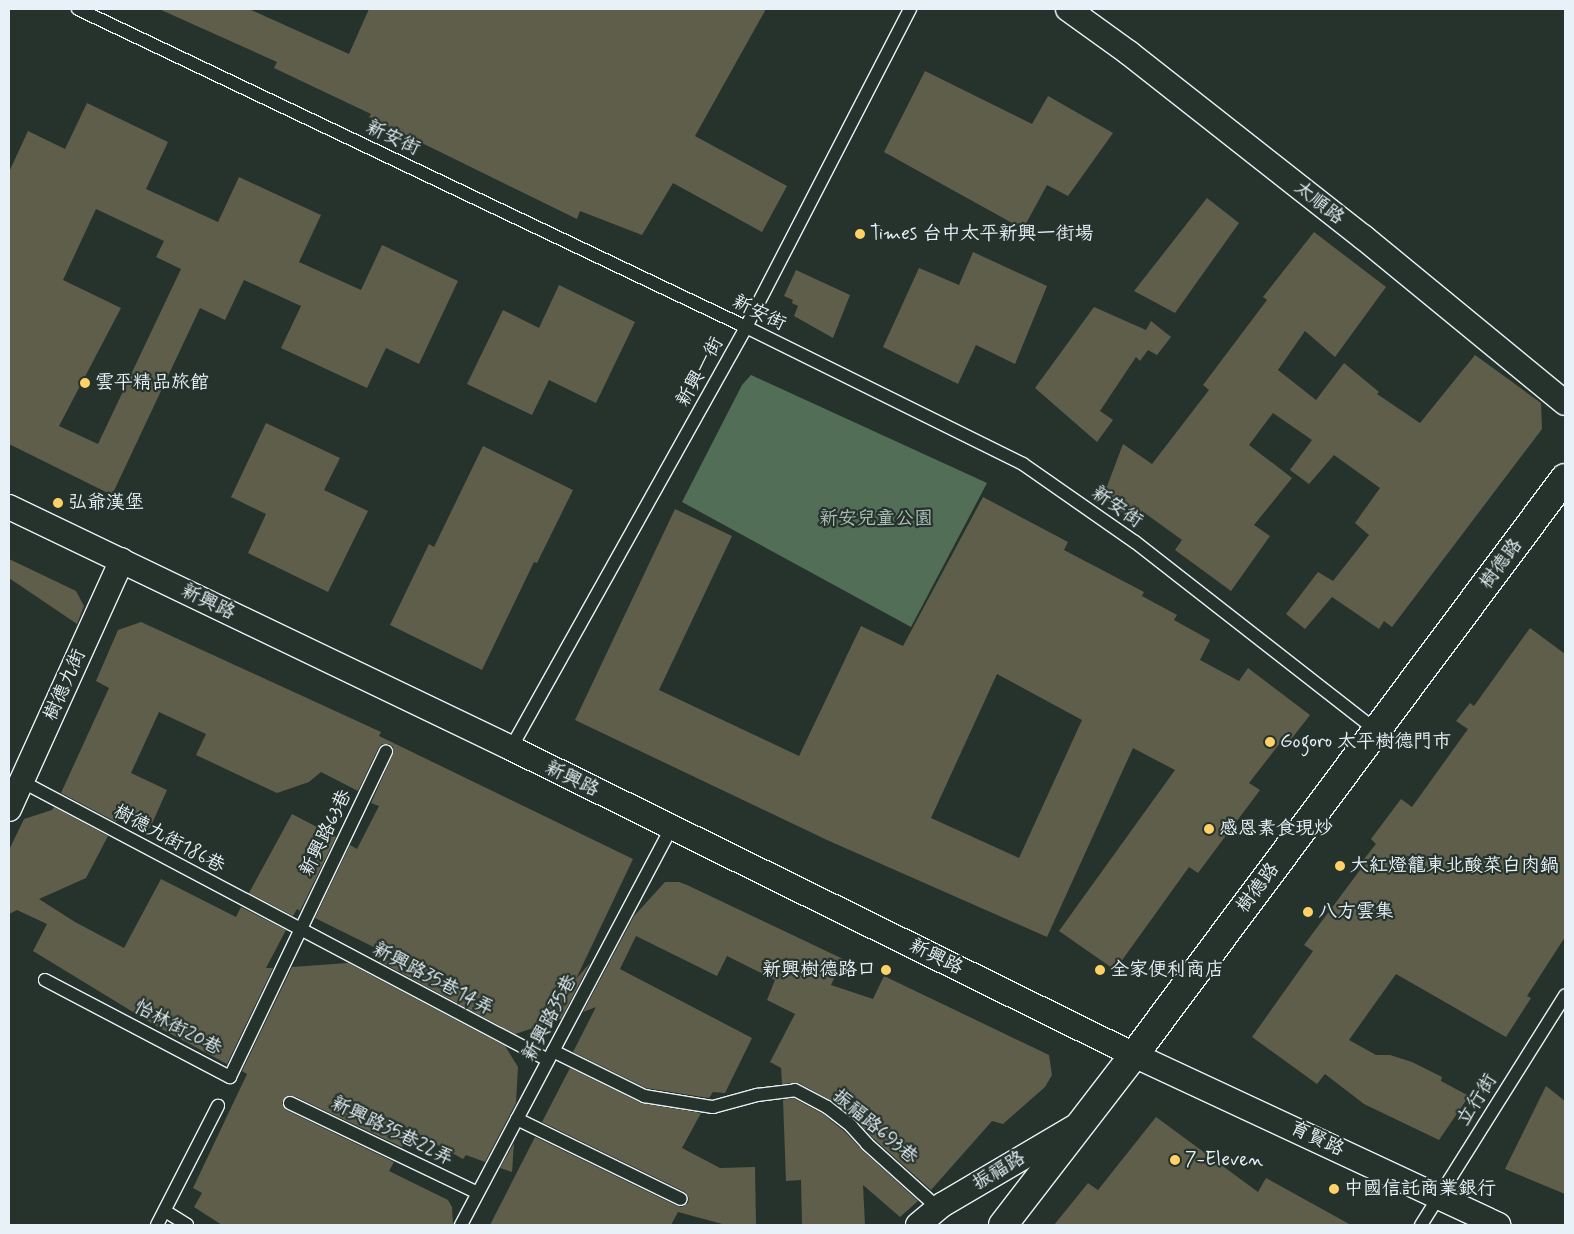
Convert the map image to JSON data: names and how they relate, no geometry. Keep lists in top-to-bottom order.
{
  "streets": {
    "street": [
      "太順路",
      "樹德路",
      "新興路",
      "樹德九街",
      "育賢路",
      "振福路"
    ],
    "lane": [
      "新安街",
      "新興一街",
      "新興路63巷",
      "樹德九街186巷",
      "新興路35巷14弄",
      "新興路35巷",
      "怡林街20巷",
      "立行街",
      "振福路693巷",
      "新興路35巷22弄"
    ]
  },
  "crossings": [
    ["新安街", "新興一街"],
    ["新安街", "樹德路"],
    ["新興一街", "新興路"],
    ["樹德路", "新興路"],
    ["樹德路", "育賢路"],
    ["樹德路", "振福路"],
    ["新興路", "樹德九街"],
    ["新興路", "新興路35巷"],
    ["新興路", "育賢路"],
    ["樹德九街", "樹德九街186巷"],
    ["新興路63巷", "樹德九街186巷"],
    ["新興路63巷", "新興路35巷14弄"],
    ["新興路63巷", "怡林街20巷"],
    ["樹德九街186巷", "新興路35巷14弄"],
    ["樹德九街186巷", "怡林街20巷"],
    ["新興路35巷14弄", "新興路35巷"],
    ["新興路35巷14弄", "怡林街20巷"],
    ["新興路35巷14弄", "振福路693巷"],
    ["新興路35巷", "振福路693巷"],
    ["新興路35巷", "新興路35巷22弄"],
    ["立行街", "育賢路"],
    ["振福路693巷", "振福路"]
  ],
  "parks": ["新安兒童公園"],
  "places": [
    "Times 台中太平新興一街場",
    "雲平精品旅館",
    "弘爺漢堡",
    "Gogoro 太平樹德門市",
    "感恩素食現炒",
    "大紅燈籠東北酸菜白肉鍋",
    "八方雲集",
    "新興樹德路口",
    "全家便利商店",
    "7-Eleven",
    "中國信託商業銀行"
  ]
}
